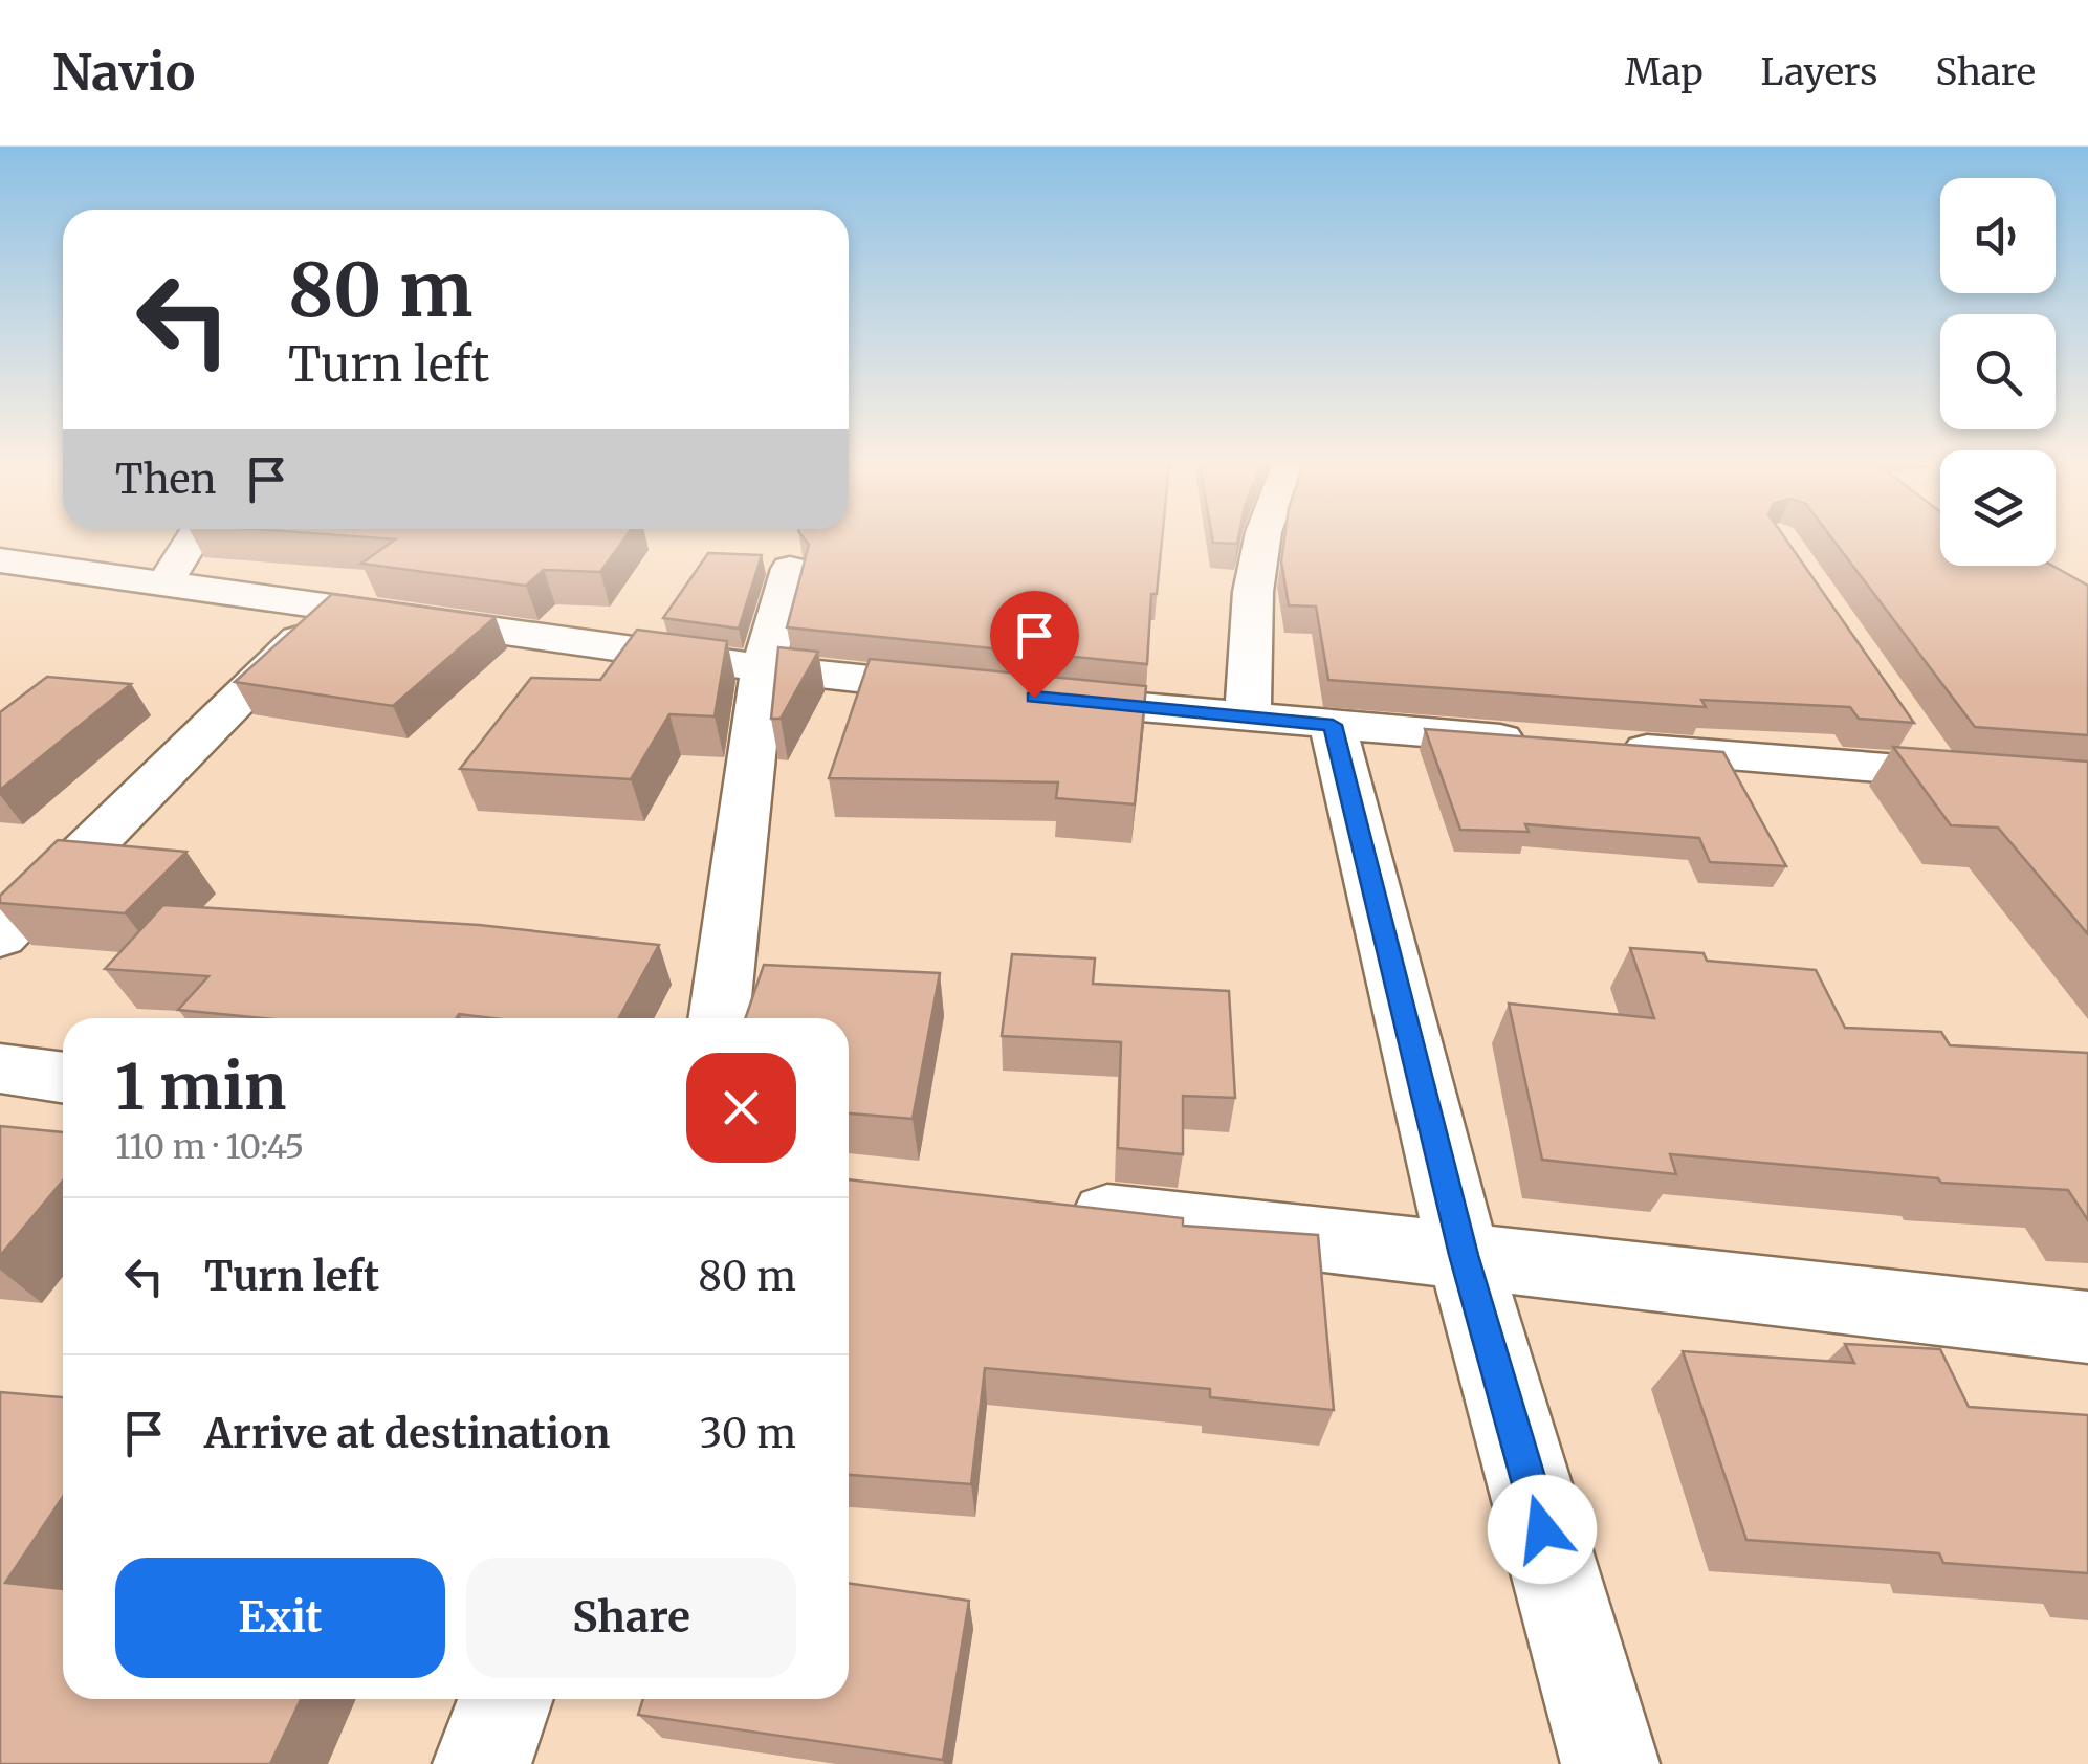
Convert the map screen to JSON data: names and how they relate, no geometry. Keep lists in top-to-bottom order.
{
  "page": {
    "header": "Navio",
    "nav": ["Map", "Layers", "Share"],
    "turn": ["80 m", "Turn left"],
    "then": "Then",
    "heading": ["1 min", "110 m · 10:45"],
    "list": [
      {
        "name": "Turn left",
        "value": "80 m"
      },
      {
        "name": "Arrive at destination",
        "value": "30 m"
      }
    ],
    "buttons": ["Exit", "Share"]
  }
}
